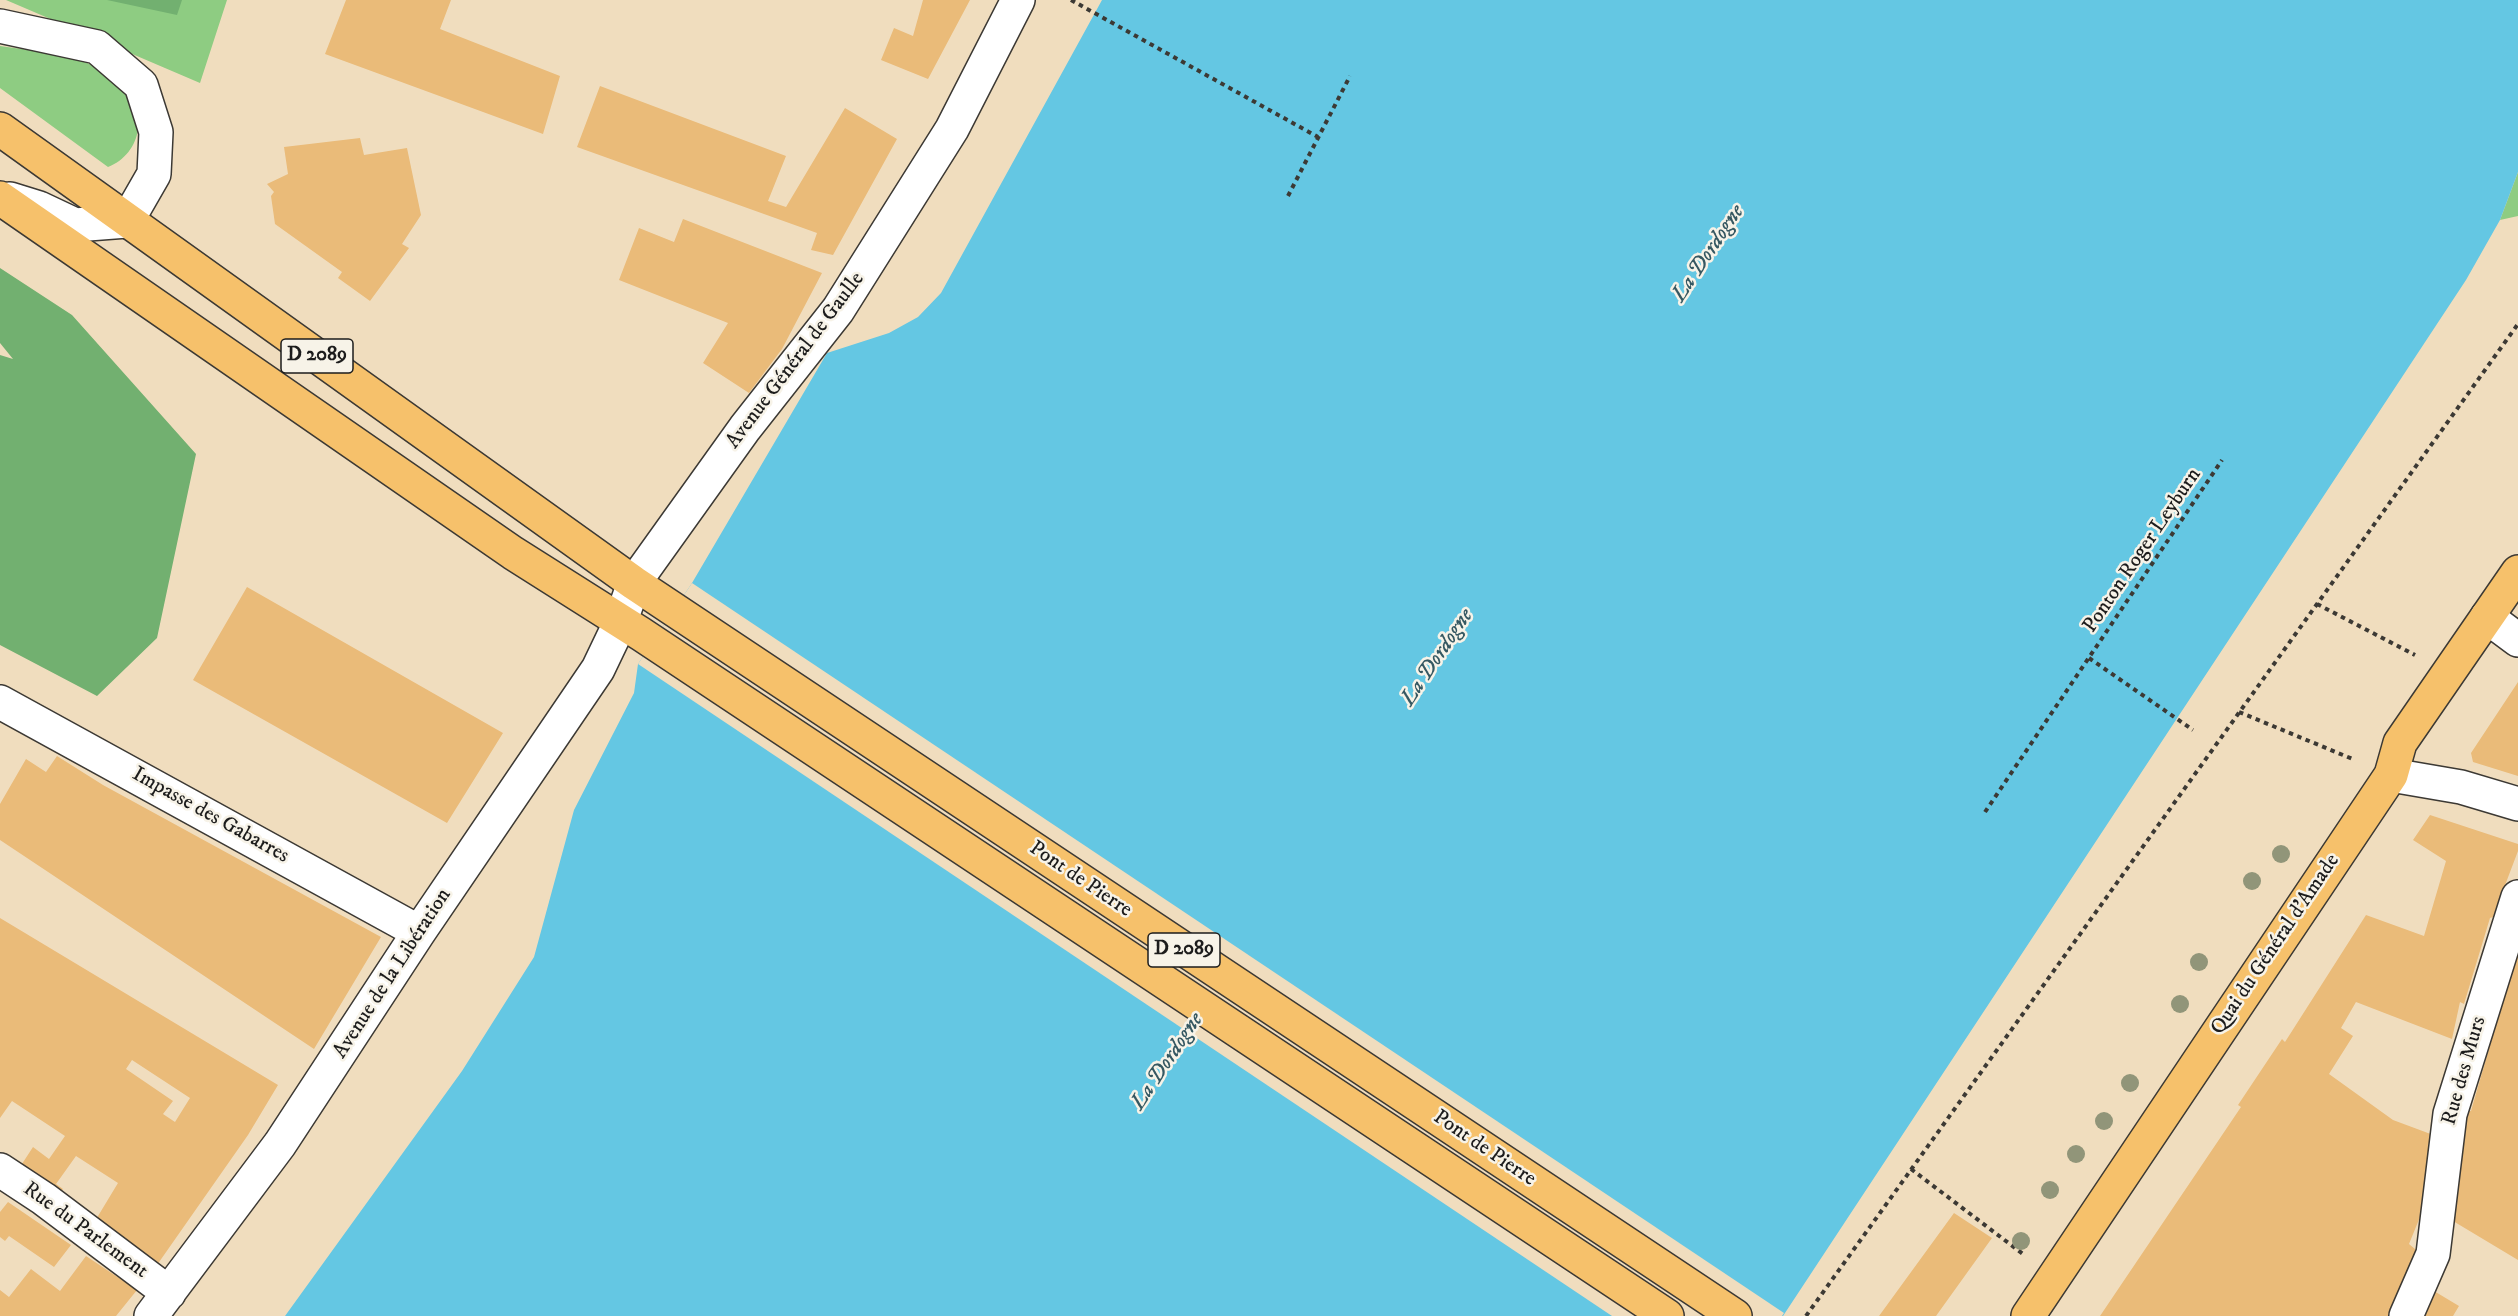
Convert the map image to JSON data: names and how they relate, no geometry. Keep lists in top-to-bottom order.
{
  "streets": {
    "main road": ["D 2089", "Pont de Pierre", "Quai du Général d'Amade"],
    "street": [
      "Avenue Général de Gaulle",
      "Impasse des Gabarres",
      "Avenue de la Libération",
      "Rue des Murs",
      "Rue du Parlement"
    ],
    "path": ["Ponton Roger Leyburn"]
  },
  "crossings": [
    ["D 2089", "Avenue Général de Gaulle"],
    ["D 2089", "Pont de Pierre"],
    ["D 2089", "Avenue de la Libération"],
    ["Avenue Général de Gaulle", "Pont de Pierre"],
    ["Avenue Général de Gaulle", "Avenue de la Libération"],
    ["Impasse des Gabarres", "Avenue de la Libération"],
    ["Avenue de la Libération", "Rue du Parlement"]
  ],
  "water": ["La Dordogne"]
}
